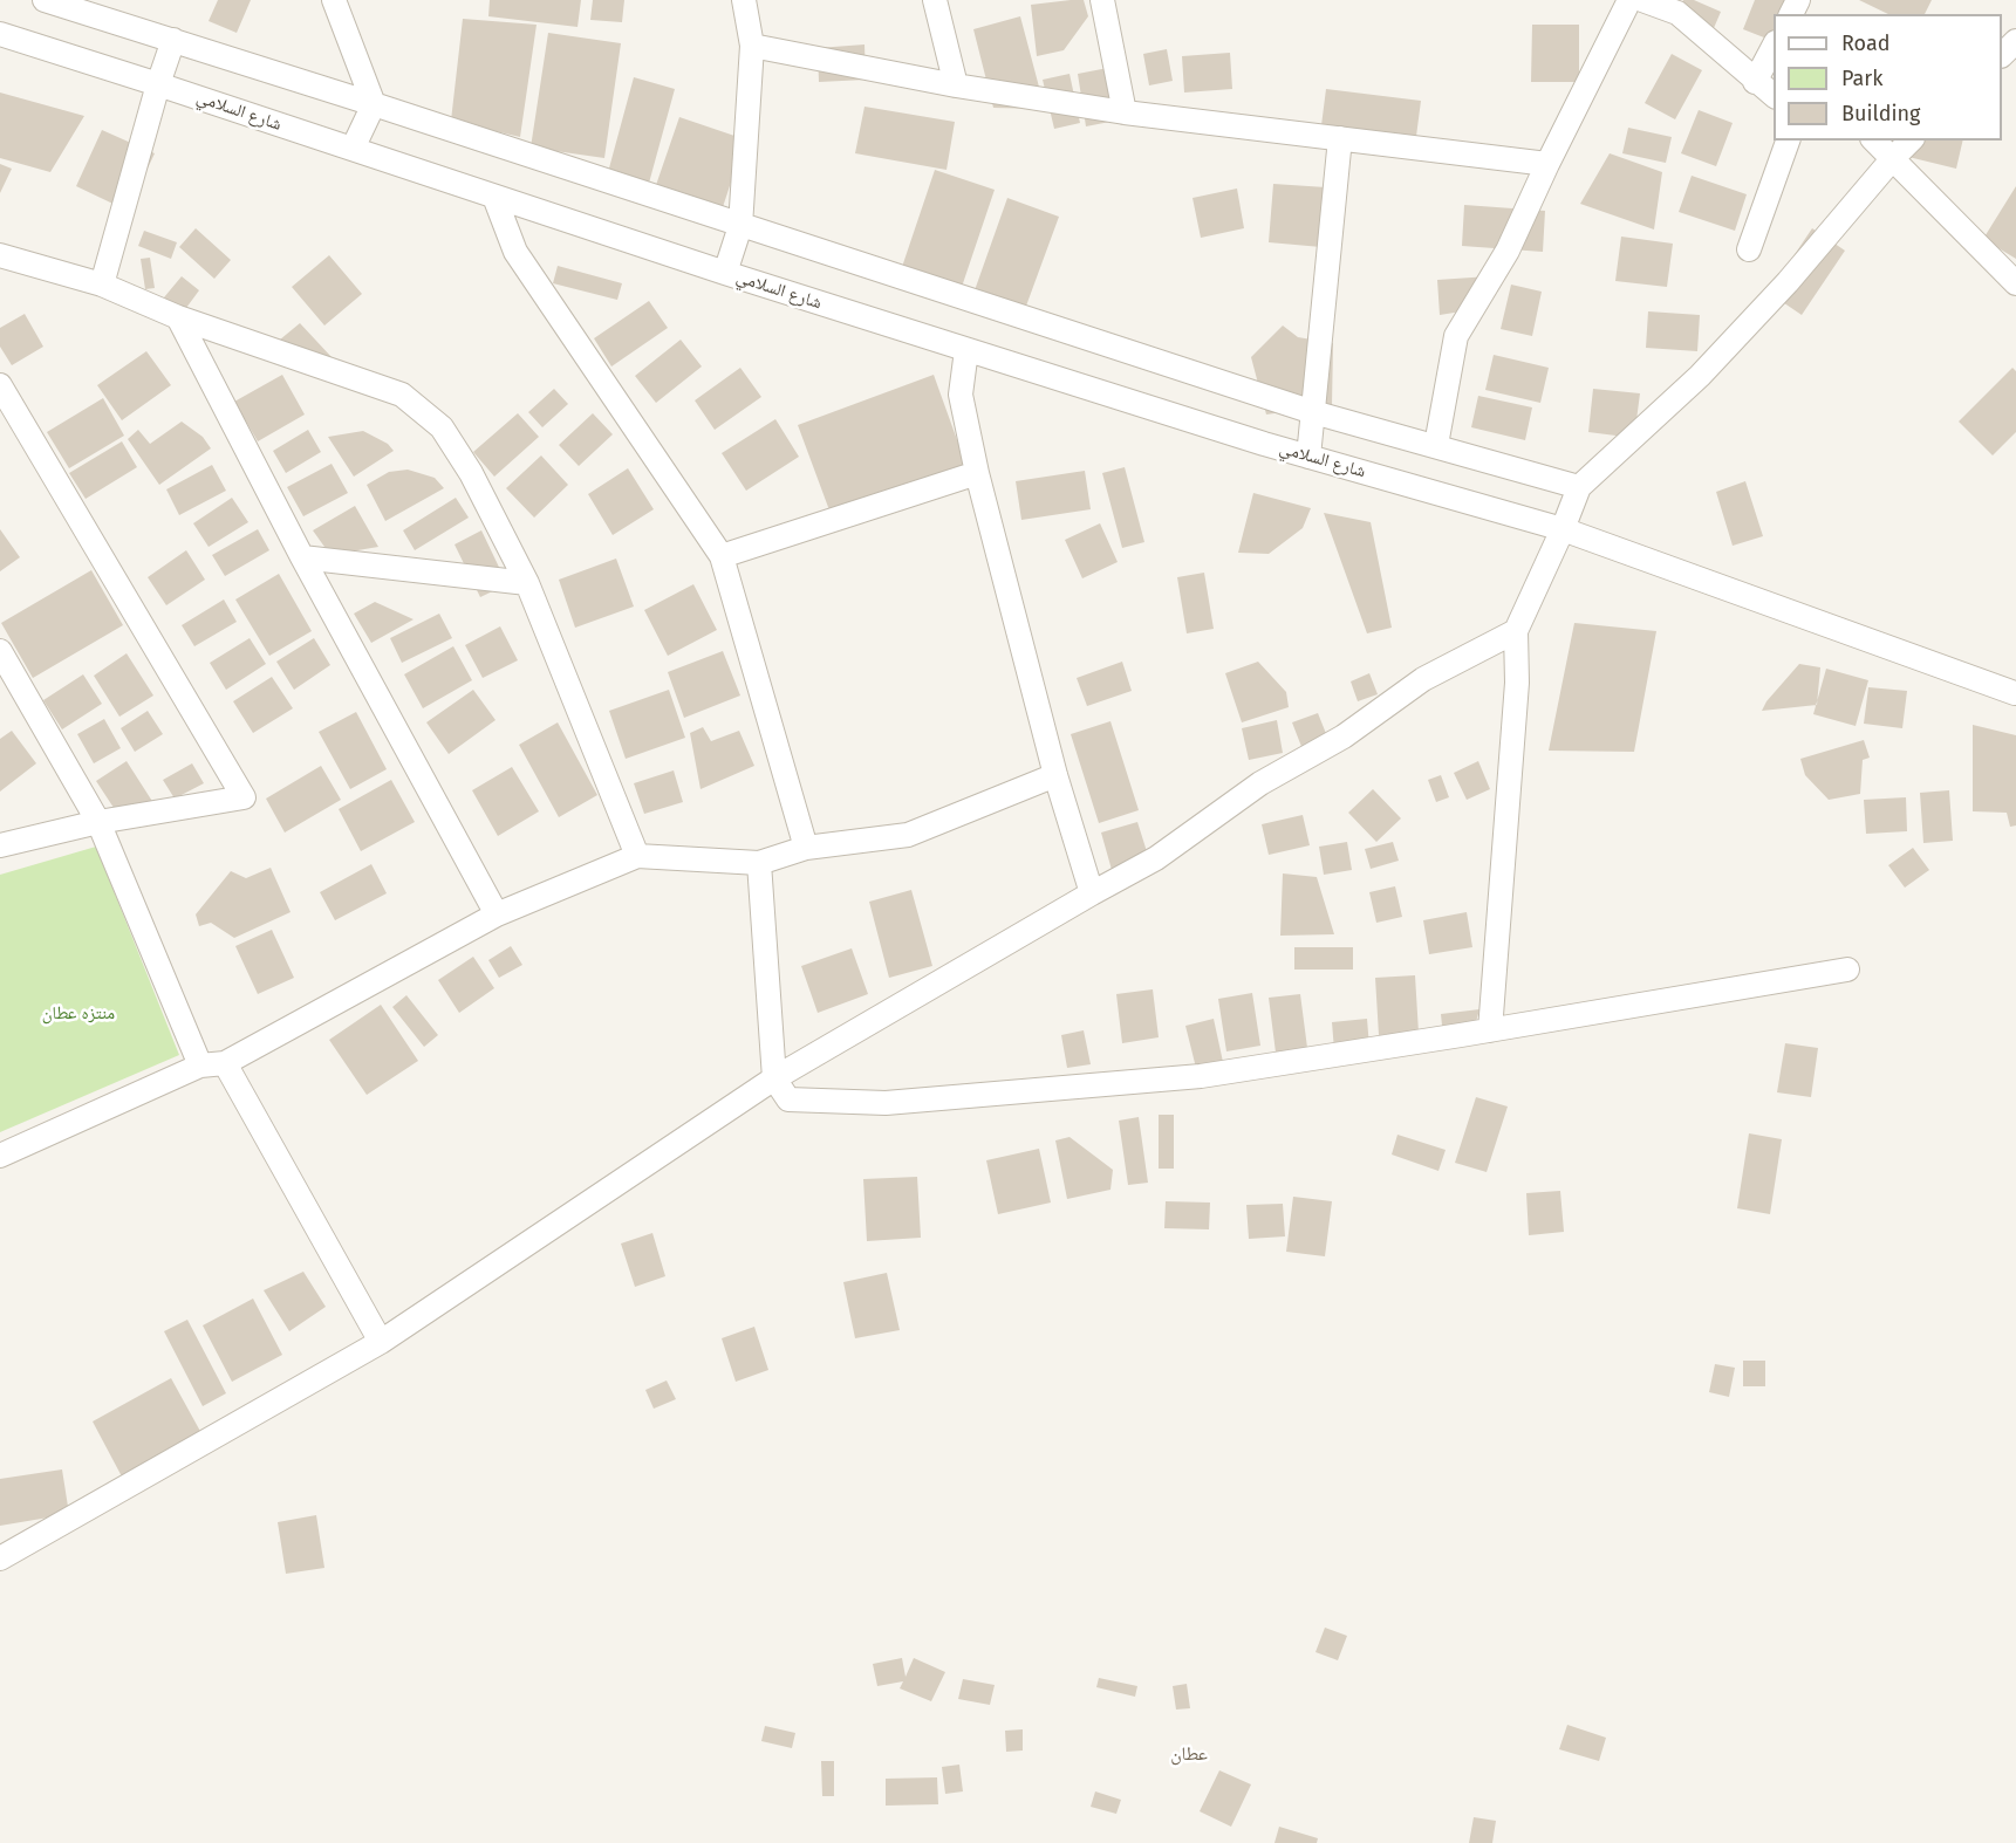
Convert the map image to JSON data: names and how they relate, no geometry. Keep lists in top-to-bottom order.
{
  "streets": {
    "street": ["شارع السلامي"]
  },
  "districts": ["عطان"],
  "parks": ["منتزه عطان"],
  "legend": ["Road", "Park", "Building"]
}
